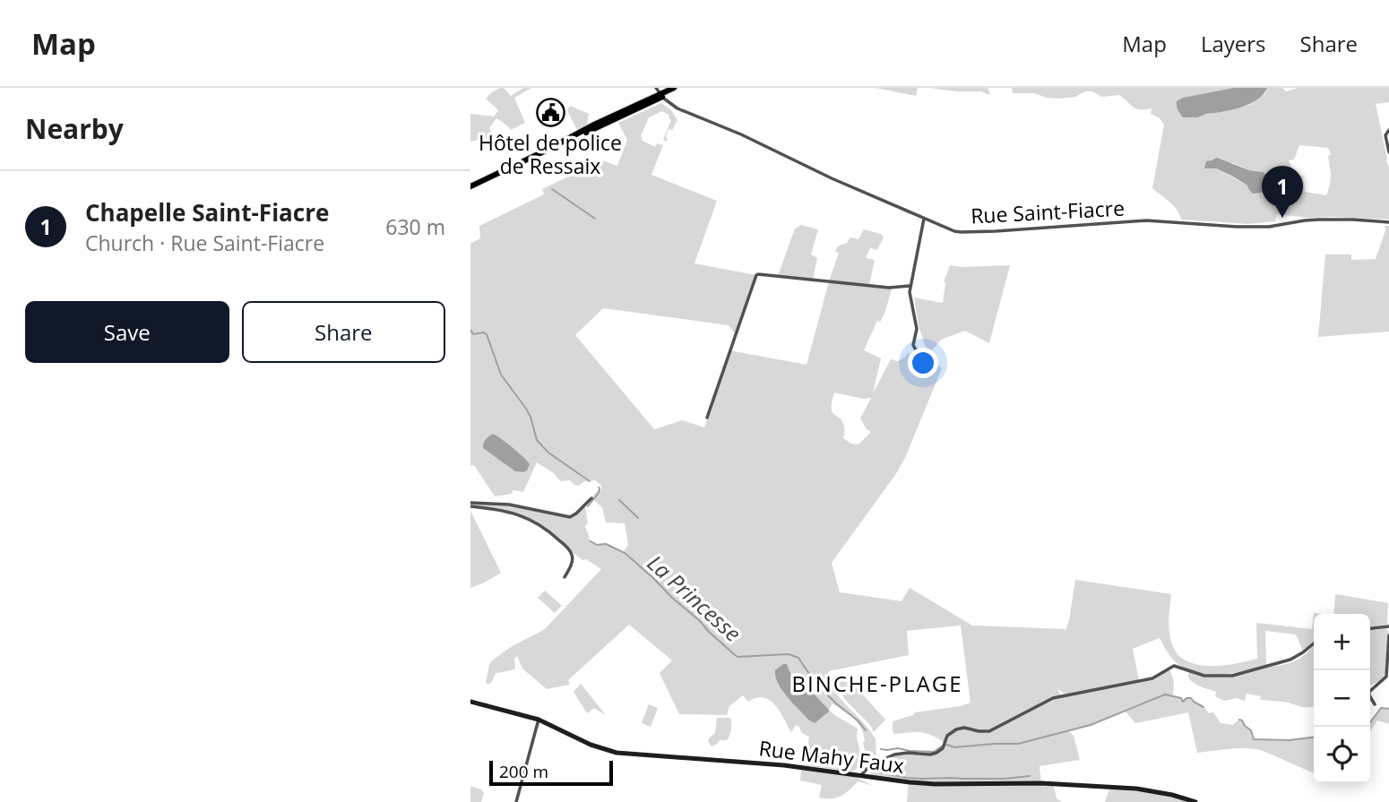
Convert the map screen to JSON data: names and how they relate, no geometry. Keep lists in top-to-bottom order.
{
  "streets": {
    "street": ["Rue Saint-Fiacre", "Rue Mahy Faux"]
  },
  "districts": ["BINCHE-PLAGE"],
  "water": ["La Princesse"],
  "places": {
    "public building": ["Hôtel de police de Ressaix"]
  },
  "scale_bar": "200 m",
  "page": {
    "header": "Map",
    "nav": ["Map", "Layers", "Share"],
    "heading": "Nearby",
    "pins": "1",
    "list": [
      {
        "mark": "1",
        "name": "Chapelle Saint-Fiacre",
        "note": "Church · Rue Saint-Fiacre",
        "value": "630 m"
      }
    ],
    "buttons": ["Save", "Share"],
    "map_buttons": ["+", "−"],
    "scale": "200 m"
  }
}
